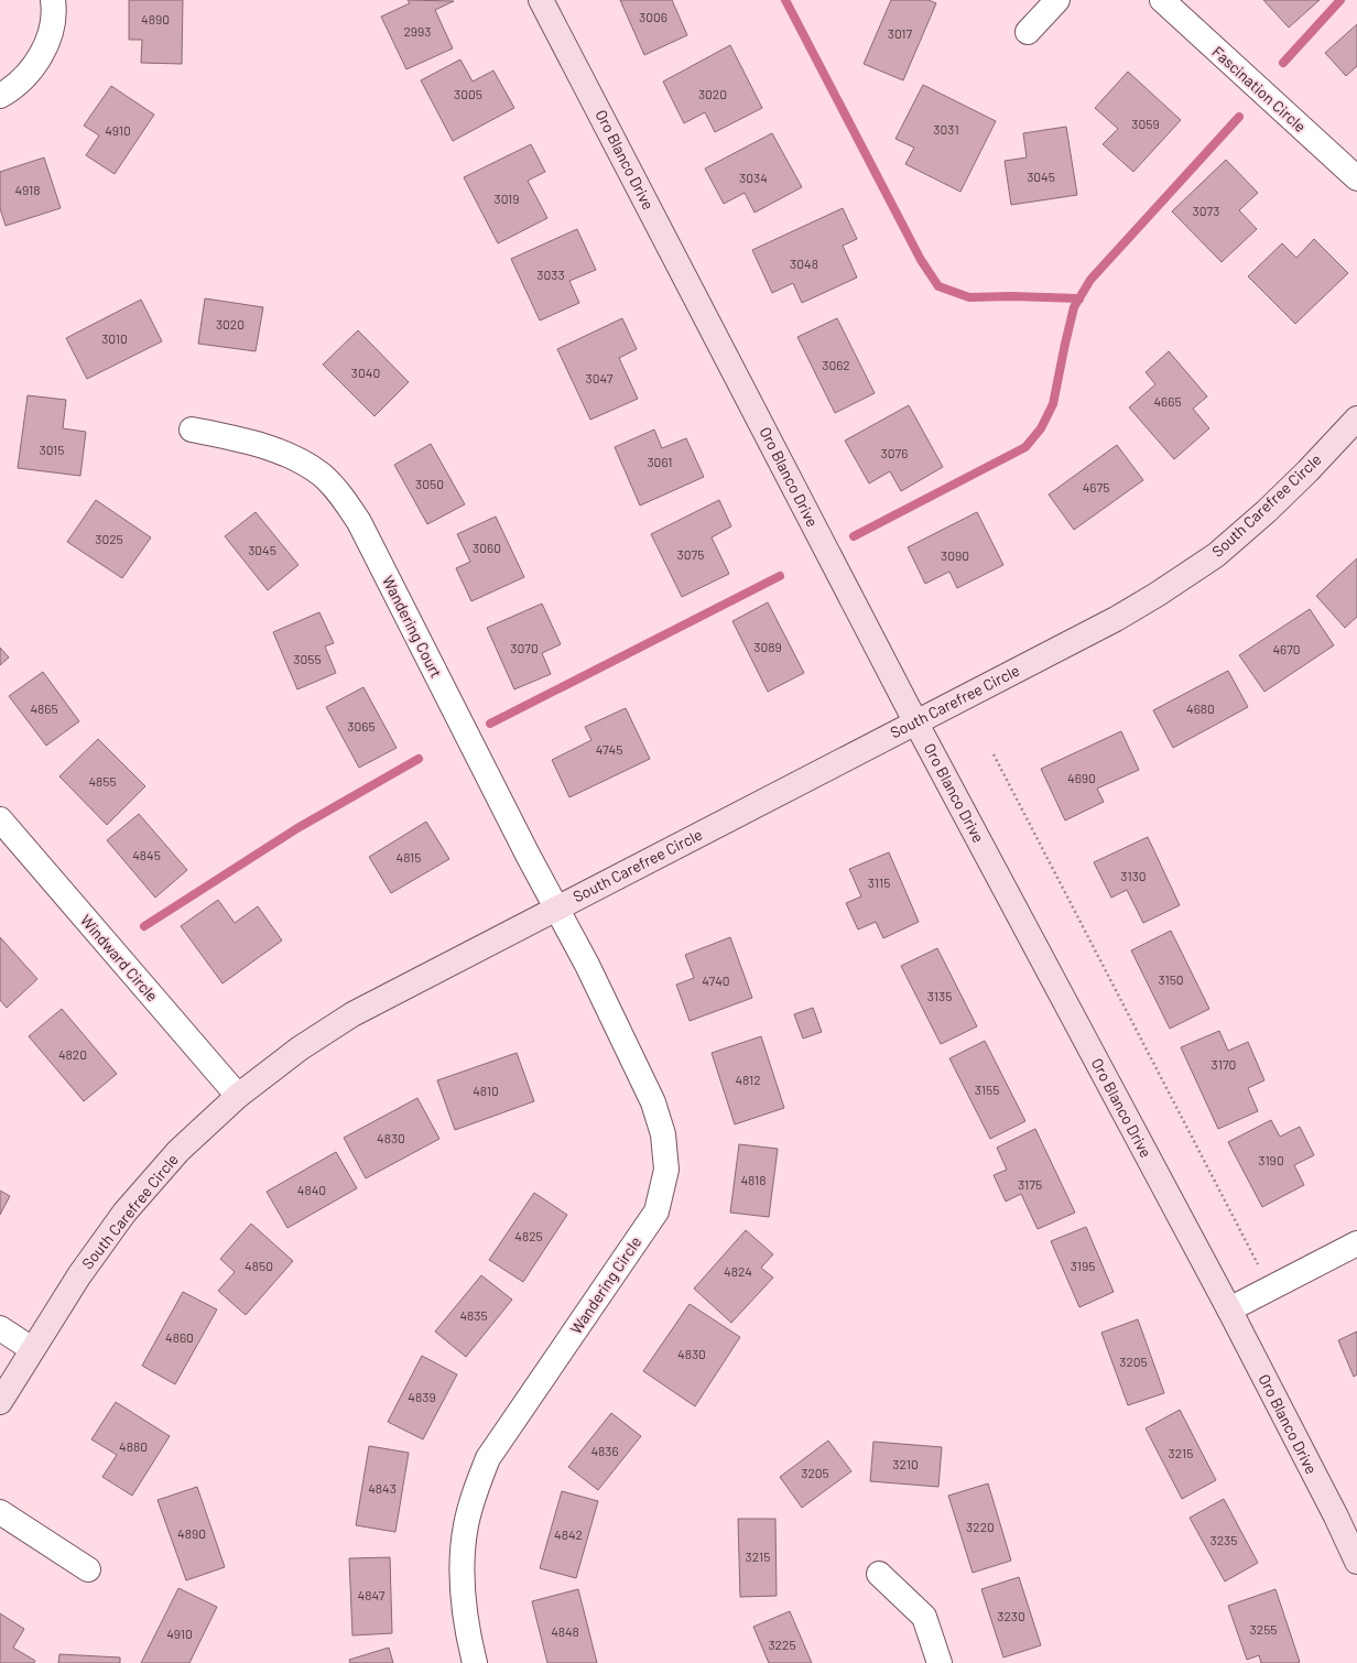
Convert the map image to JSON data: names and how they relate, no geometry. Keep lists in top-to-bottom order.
{
  "streets": {
    "street": [
      "Fascination Circle",
      "Oro Blanco Drive",
      "South Carefree Circle",
      "Wandering Court",
      "Windward Circle",
      "Wandering Circle"
    ]
  },
  "crossings": [
    ["Oro Blanco Drive", "South Carefree Circle"],
    ["South Carefree Circle", "Wandering Court"],
    ["South Carefree Circle", "Windward Circle"],
    ["South Carefree Circle", "Wandering Circle"],
    ["Wandering Court", "Wandering Circle"]
  ],
  "house_numbers": [
    "3006",
    "4890",
    "2993",
    "3017",
    "3005",
    "3020",
    "3059",
    "3031",
    "4910",
    "3045",
    "3034",
    "4918",
    "3019",
    "3073",
    "3048",
    "3033",
    "3020",
    "3010",
    "3062",
    "3040",
    "3047",
    "4665",
    "3015",
    "3076",
    "3061",
    "3050",
    "4675",
    "3025",
    "3060",
    "3045",
    "3075",
    "3090",
    "3089",
    "3070",
    "4670",
    "3055",
    "4865",
    "4680",
    "3065",
    "4745",
    "4690",
    "4855",
    "4845",
    "4815",
    "3130",
    "3115",
    "3150",
    "4740",
    "3135",
    "4820",
    "3170",
    "4812",
    "3155",
    "4810",
    "4830",
    "3190",
    "4818",
    "3175",
    "4840",
    "4825",
    "4850",
    "3195",
    "4824",
    "4835",
    "4860",
    "4830",
    "3205",
    "4839",
    "4880",
    "4836",
    "3215",
    "3210",
    "3205",
    "4843",
    "3220",
    "4890",
    "4842",
    "3235",
    "3215",
    "4847",
    "3230",
    "3255",
    "4848",
    "4910",
    "3225"
  ]
}
